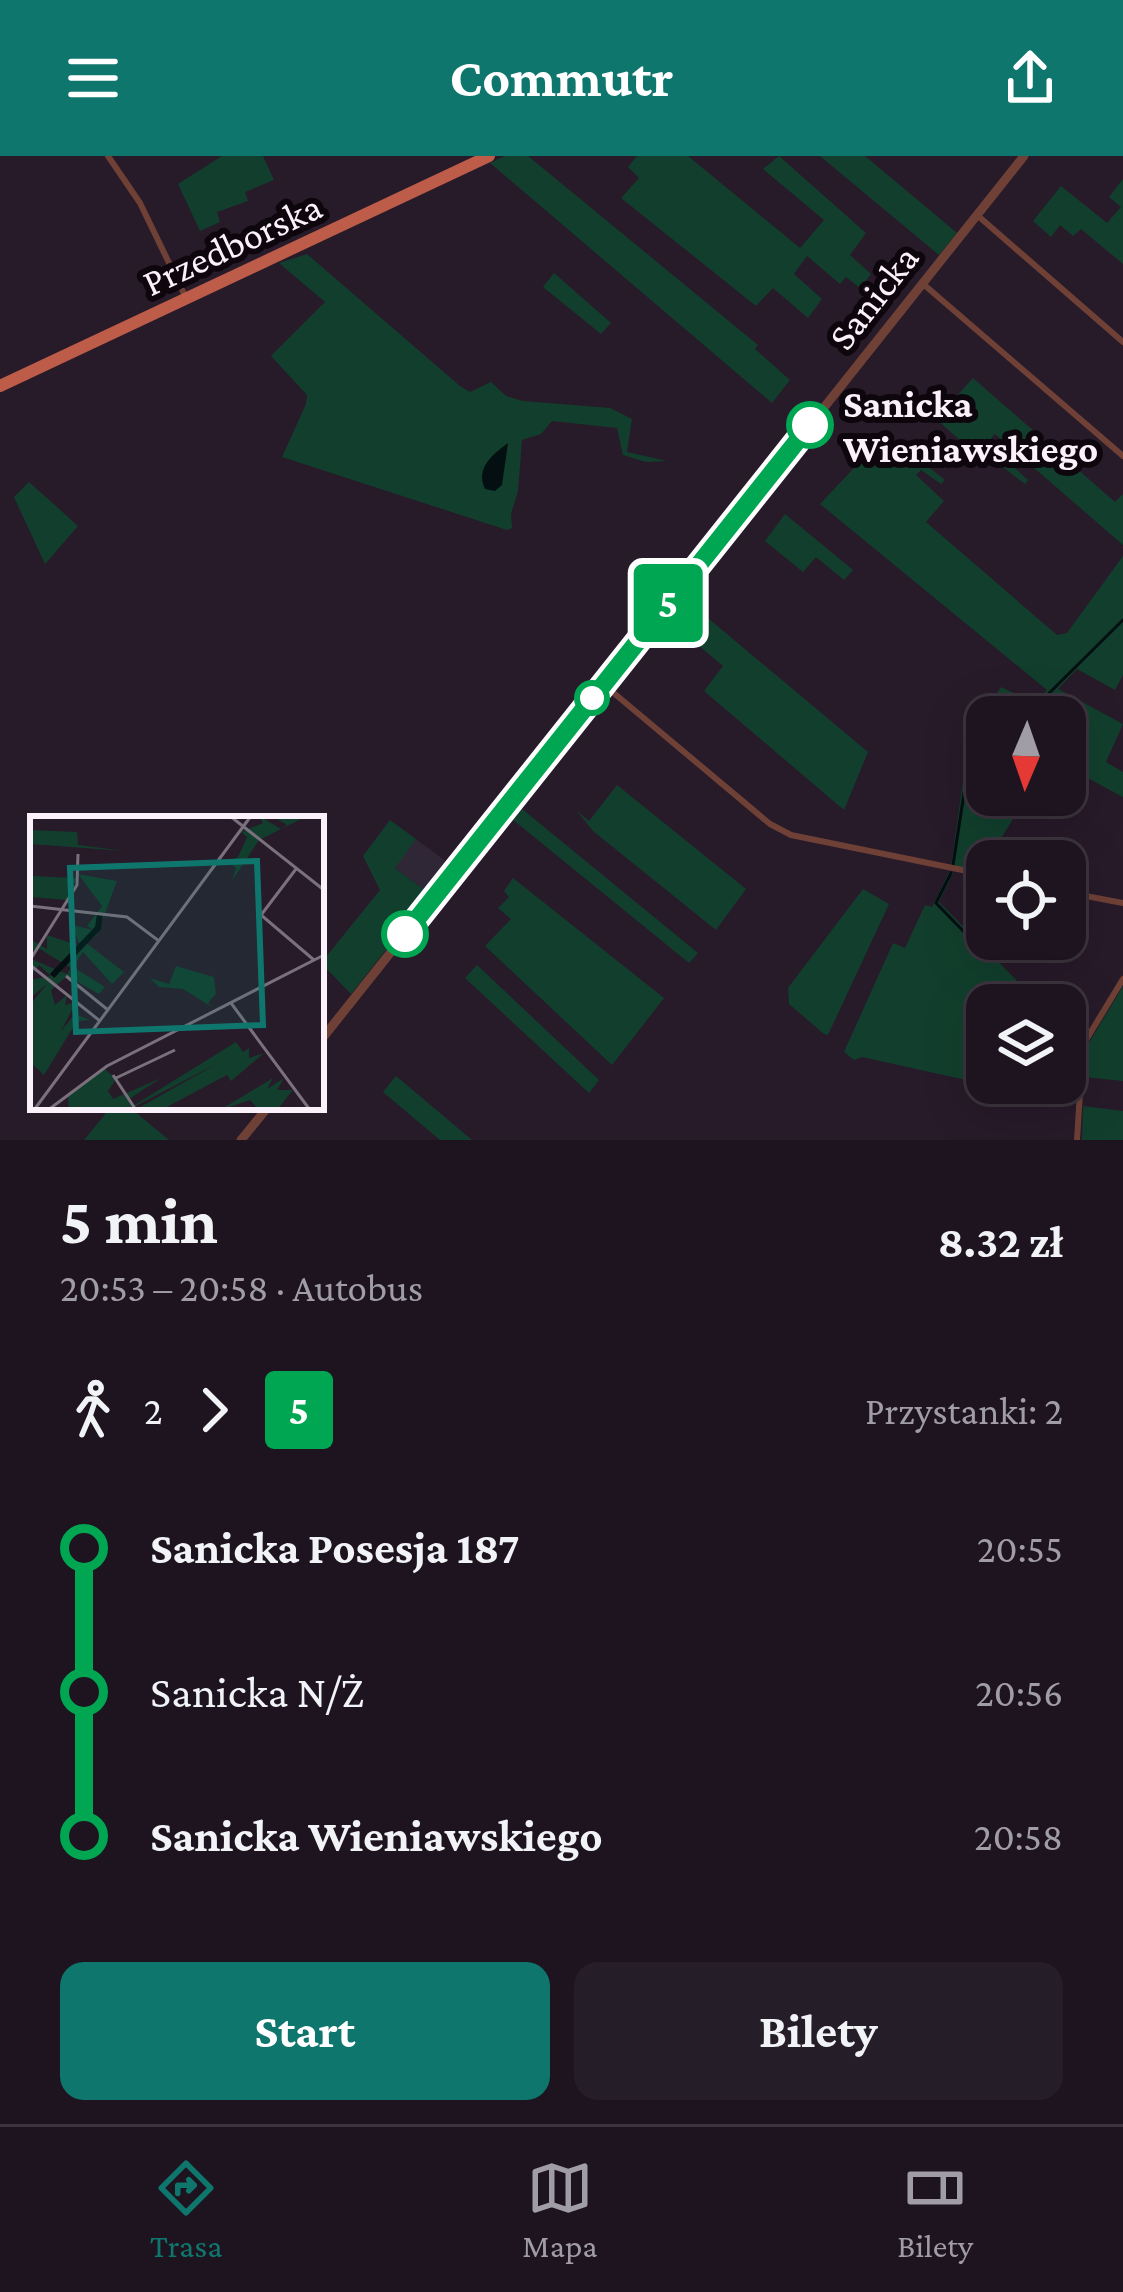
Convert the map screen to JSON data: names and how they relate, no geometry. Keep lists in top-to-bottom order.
{
  "streets": {
    "main road": ["Przedborska"],
    "street": ["Sanicka"]
  },
  "places": ["Sanicka Wieniawskiego"],
  "lines": ["bus line 5"],
  "north": "bottom",
  "page": {
    "header": "Commutr",
    "on_map": "5",
    "heading": ["5 min", "20:53 – 20:58 · Autobus", "8.32 zł"],
    "legs": ["2", "5", "Przystanki: 2"],
    "list": [
      {
        "name": "Sanicka Posesja 187",
        "value": "20:55"
      },
      {
        "name": "Sanicka N/Ż",
        "value": "20:56"
      },
      {
        "name": "Sanicka Wieniawskiego",
        "value": "20:58"
      }
    ],
    "buttons": ["Start", "Bilety"],
    "tabs": ["Trasa", "Mapa", "Bilety"]
  }
}
